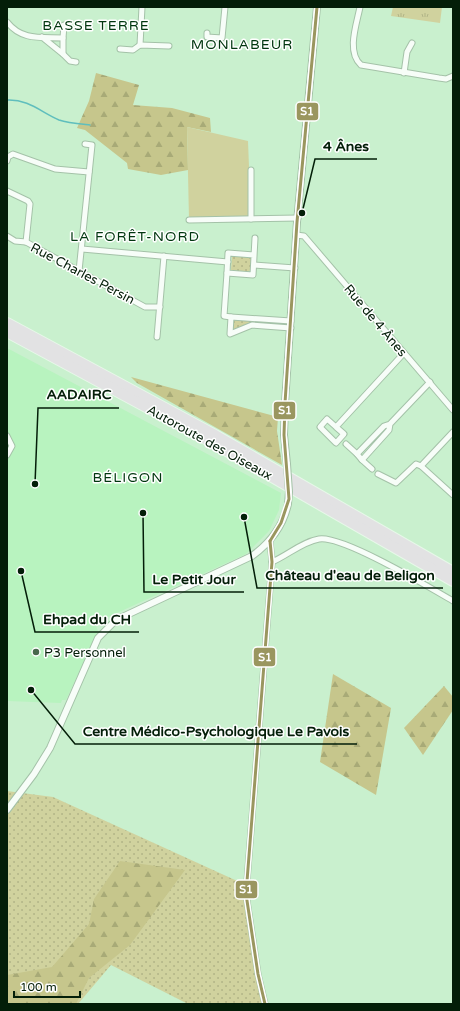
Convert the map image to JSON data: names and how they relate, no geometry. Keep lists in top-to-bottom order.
{
  "streets": {
    "highway": ["Autoroute des Oiseaux"],
    "street": ["Rue Charles Persin", "Rue de 4 Ânes"]
  },
  "districts": [
    "BASSE TERRE",
    "MONLABEUR",
    "LA FORÊT-NORD",
    "BÉLIGON"
  ],
  "places": [
    "4 Ânes",
    "AADAIRC",
    "Le Petit Jour",
    "Château d'eau de Beligon",
    "Ehpad du CH",
    "P3 Personnel",
    "Centre Médico-Psychologique Le Pavois"
  ],
  "lines": ["transit line S1"],
  "scale_bar": "100 m"
}
